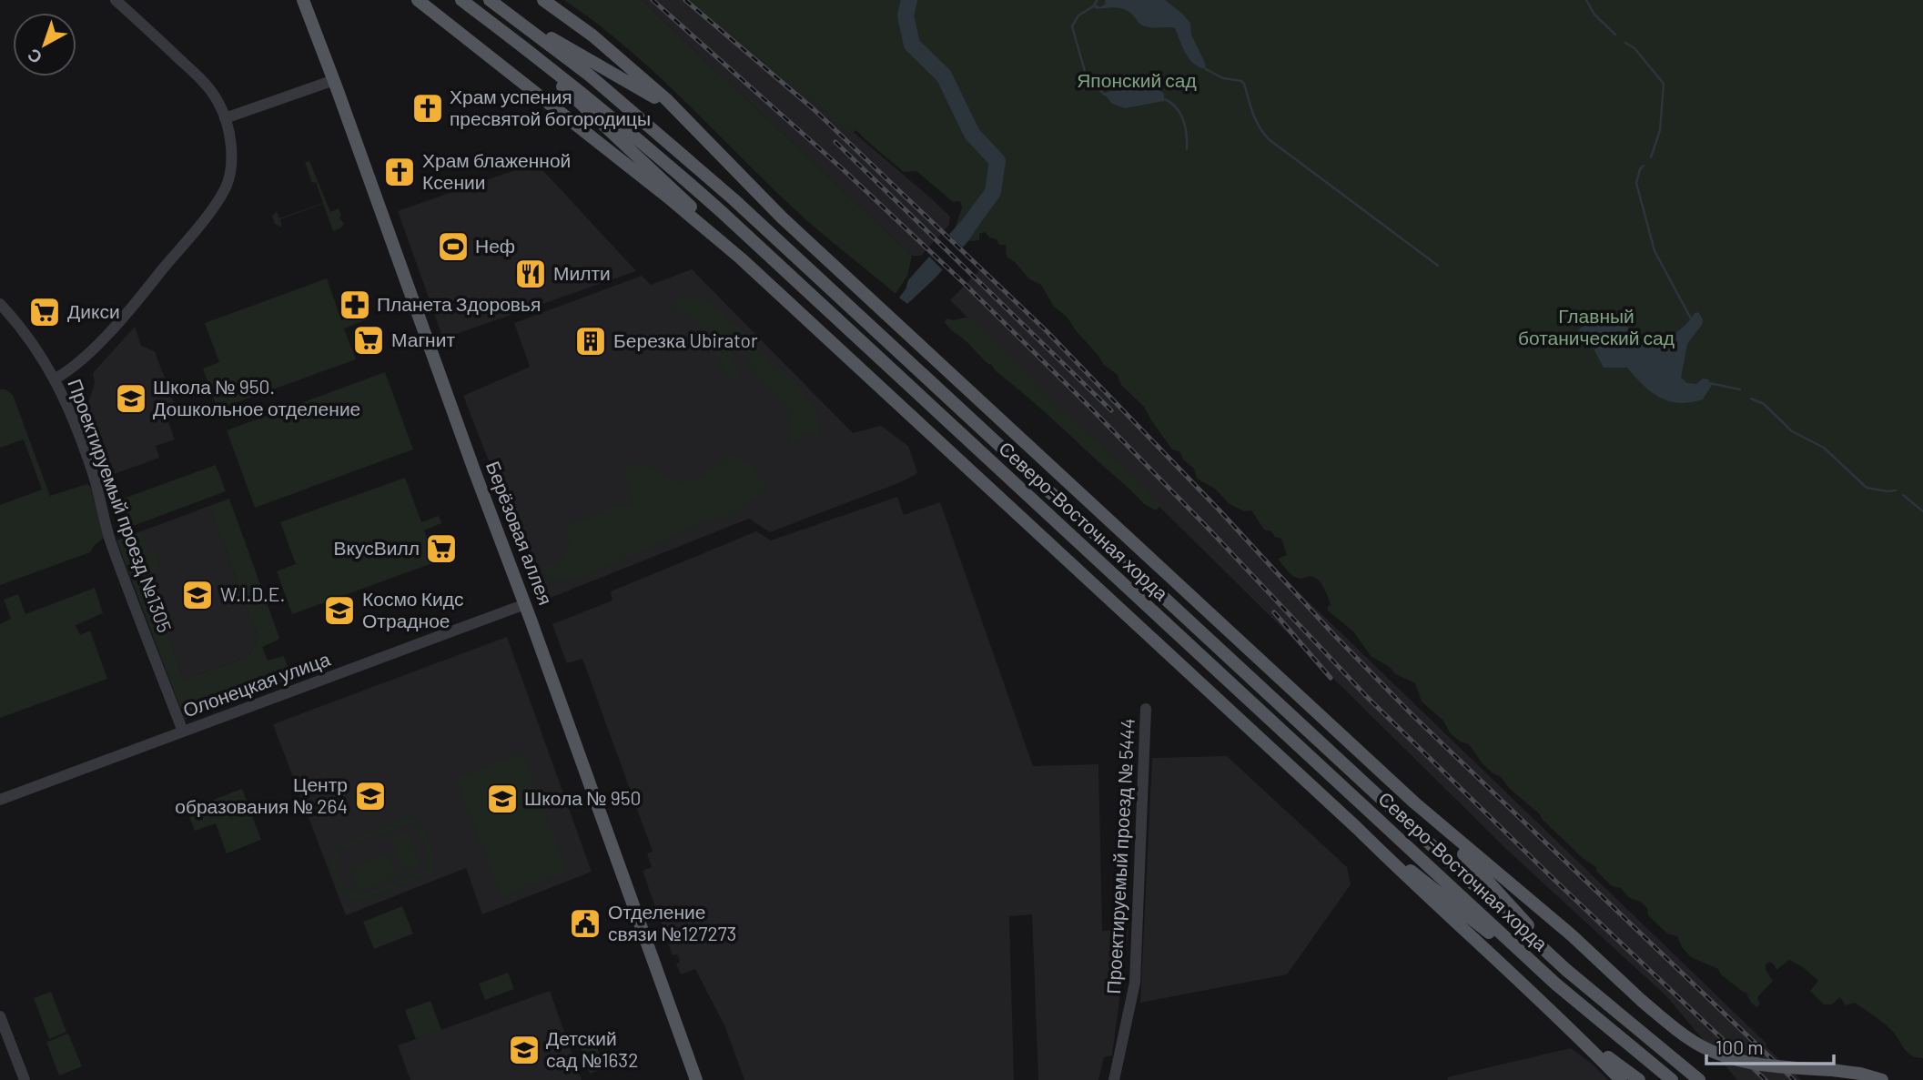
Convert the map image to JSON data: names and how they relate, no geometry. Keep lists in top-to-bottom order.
{
  "streets": {
    "main road": ["Северо-Восточная хорда", "Берёзовая аллея"],
    "street": ["Проектируемый проезд №1305", "Олонецкая улица", "Проектируемый проезд № 5444"]
  },
  "crossings": [
    ["Проектируемый проезд №1305", "Олонецкая улица"],
    ["Берёзовая аллея", "Олонецкая улица"]
  ],
  "parks": ["Японский сад", "Главный ботанический сад"],
  "places": {
    "church": ["Храм успения пресвятой богородицы", "Храм блаженной Ксении"],
    "sports": ["Неф"],
    "restaurant": ["Милти"],
    "pharmacy": ["Планета Здоровья"],
    "supermarket": ["Дикси", "Магнит", "ВкусВилл"],
    "building": ["Березка Ubirator"],
    "school or university": [
      "Школа № 950. Дошкольное отделение",
      "W.I.D.E.",
      "Космо Кидс Отрадное",
      "Центр образования № 264",
      "Школа № 950",
      "Детский сад №1632"
    ],
    "public building": ["Отделение связи №127273"]
  },
  "scale_bar": "100 m",
  "north": "bottom left"
}
